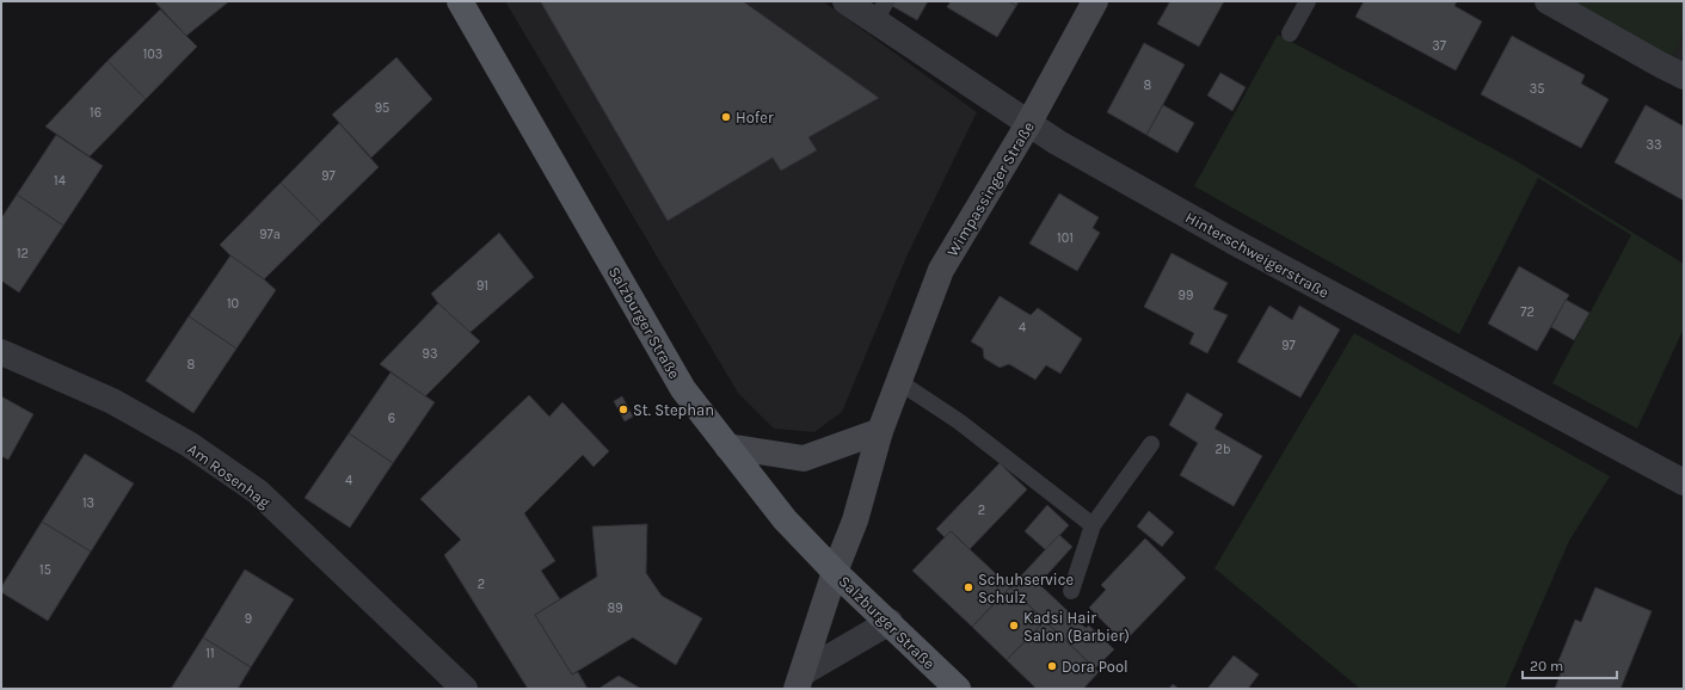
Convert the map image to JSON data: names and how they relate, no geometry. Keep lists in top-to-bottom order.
{
  "streets": {
    "main road": ["Salzburger Straße"],
    "street": ["Wimpassinger Straße", "Hinterschweigerstraße", "Am Rosenhag"]
  },
  "crossings": [
    ["Wimpassinger Straße", "Hinterschweigerstraße"],
    ["Wimpassinger Straße", "Salzburger Straße"]
  ],
  "places": [
    "Hofer",
    "St. Stephan",
    "Schuhservice Schulz",
    "Kadsi Hair Salon (Barbier)",
    "Dora Pool"
  ],
  "house_numbers": [
    "37",
    "103",
    "8",
    "35",
    "95",
    "16",
    "33",
    "97",
    "14",
    "97a",
    "101",
    "12",
    "91",
    "99",
    "10",
    "72",
    "4",
    "97",
    "93",
    "8",
    "6",
    "2b",
    "4",
    "13",
    "2",
    "15",
    "2",
    "89",
    "9",
    "11"
  ],
  "scale_bar": "20 m"
}
